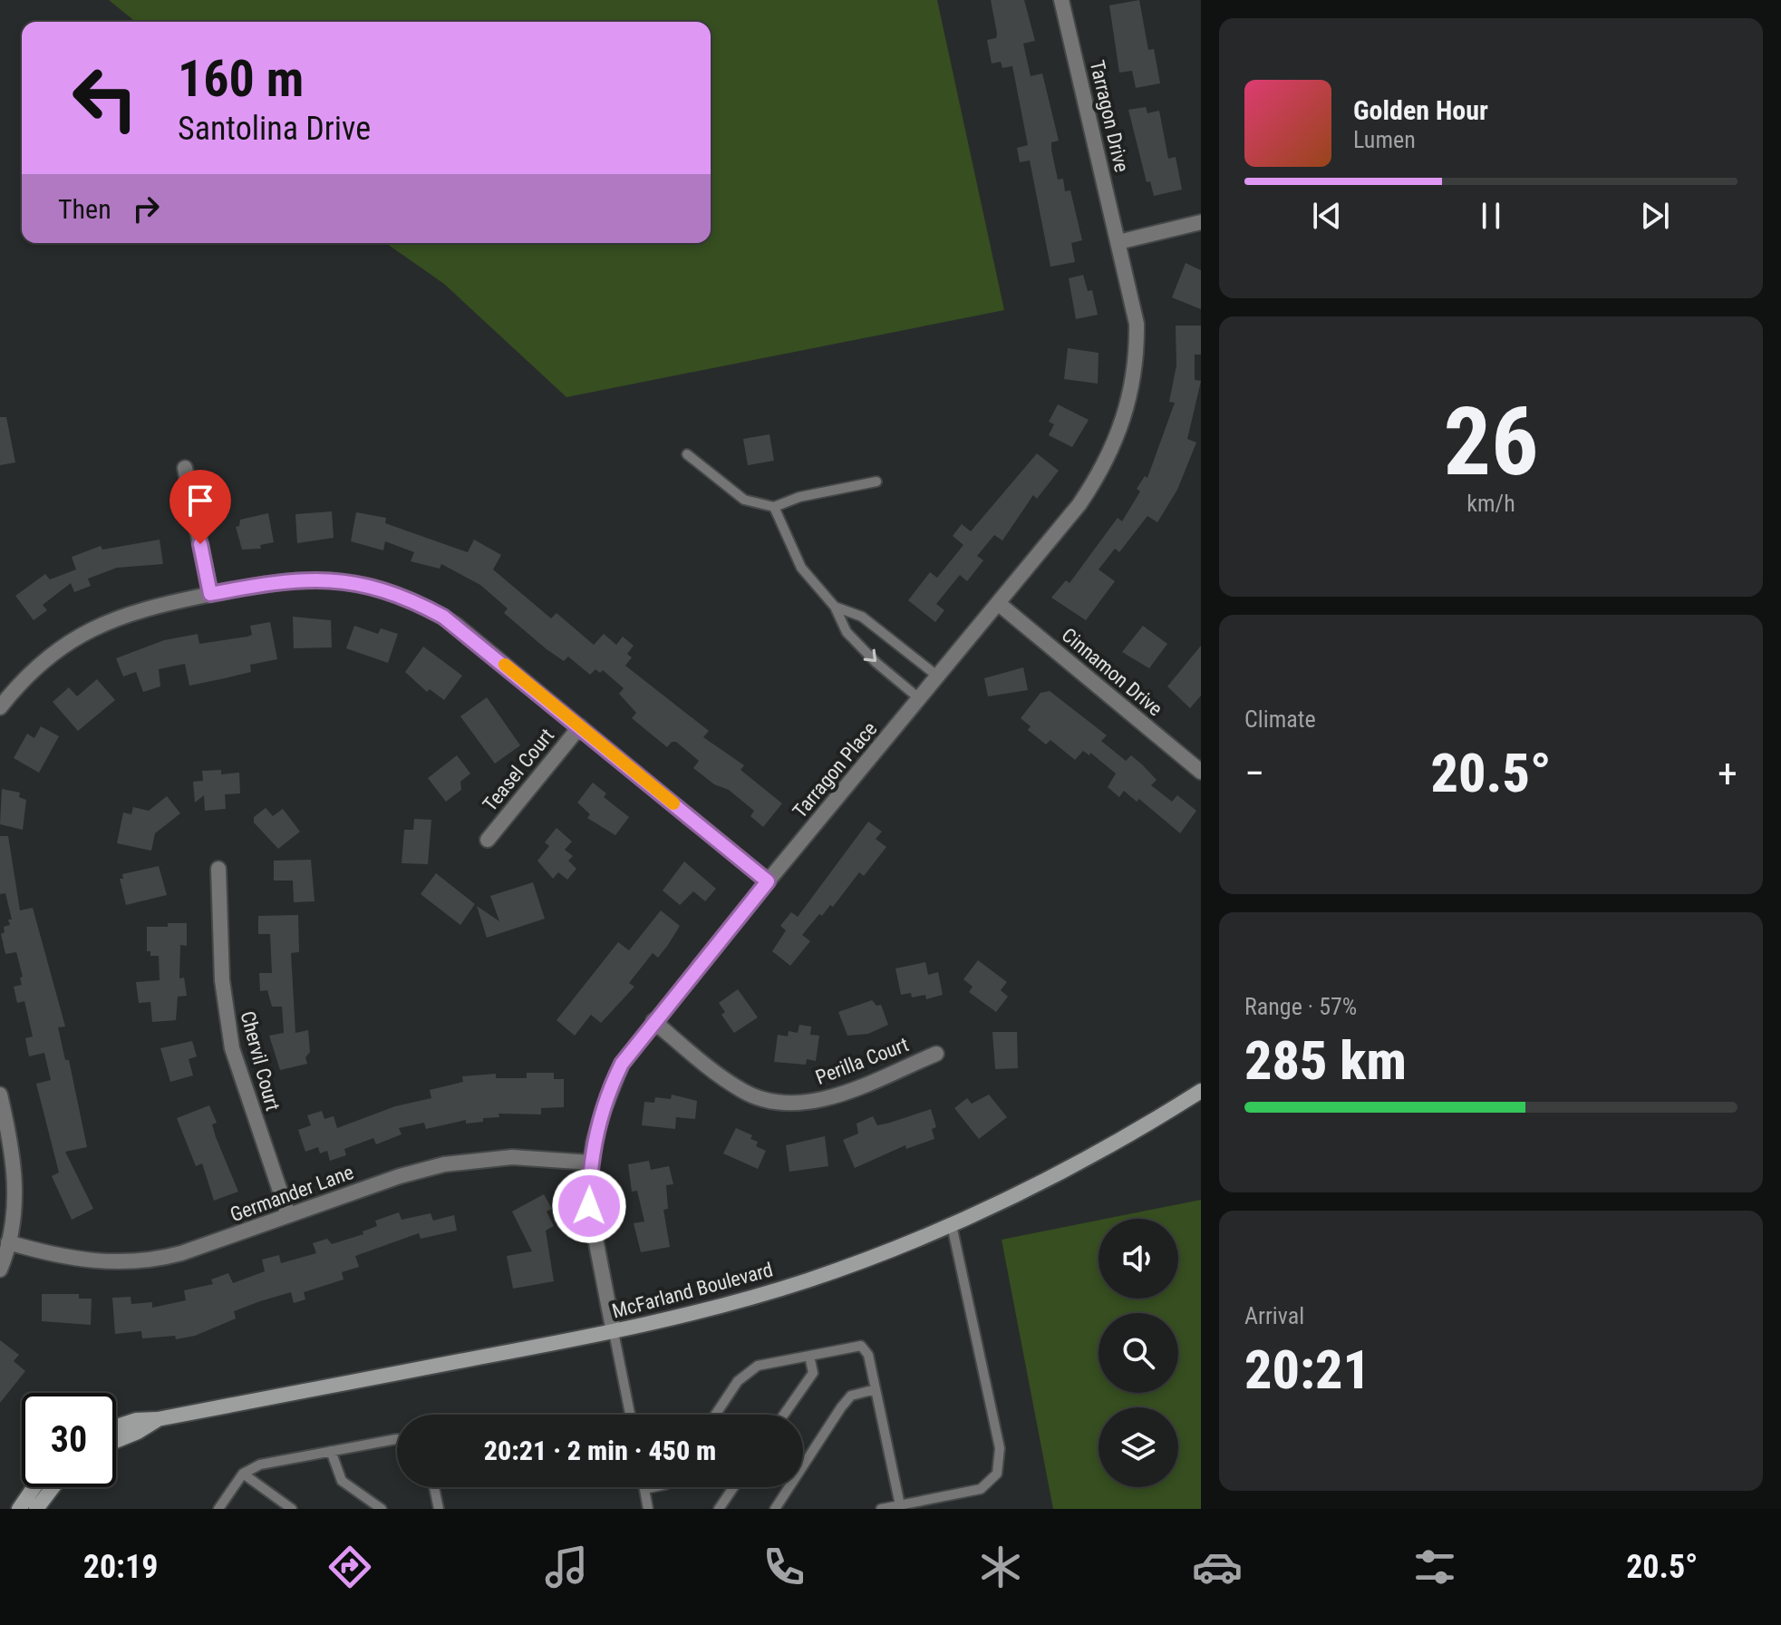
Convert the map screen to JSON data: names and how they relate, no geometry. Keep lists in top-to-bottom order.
{
  "streets": {
    "street": [
      "Tarragon Drive",
      "Cinnamon Drive",
      "Teasel Court",
      "Tarragon Place",
      "Chervil Court",
      "Perilla Court",
      "Germander Lane",
      "McFarland Boulevard"
    ]
  },
  "crossings": [
    ["Tarragon Drive", "Tarragon Place"],
    ["Cinnamon Drive", "Tarragon Place"],
    ["Tarragon Place", "Perilla Court"],
    ["Tarragon Place", "Germander Lane"],
    ["Tarragon Place", "McFarland Boulevard"],
    ["Chervil Court", "Germander Lane"]
  ],
  "page": {
    "turn": ["160 m", "Santolina Drive"],
    "song": ["Golden Hour", "Lumen"],
    "then": "Then",
    "tile": [
      ["26", "km/h"],
      "Climate",
      ["Range · 57%", "285 km"],
      ["Arrival", "20:21"]
    ],
    "heat": ["−", "20.5°", "+"],
    "limit": "30",
    "trip": "20:21 · 2 min · 450 m",
    "tabs": ["20:19", "20.5°"]
  }
}
